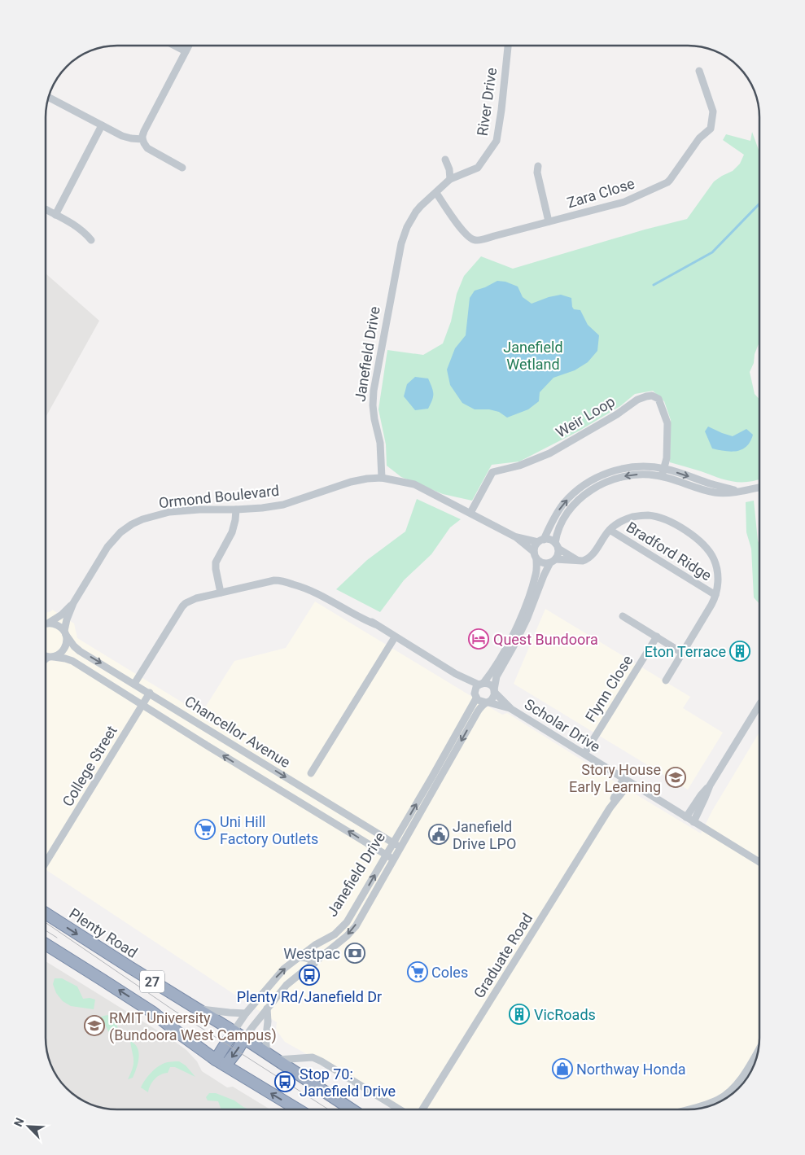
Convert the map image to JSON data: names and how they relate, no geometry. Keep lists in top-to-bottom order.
{
  "streets": {
    "highway": ["Janefield Drive", "Plenty Road", "27"],
    "street": [
      "River Drive",
      "Zara Close",
      "Weir Loop",
      "Ormond Boulevard",
      "Bradford Ridge",
      "Flynn Close",
      "Scholar Drive",
      "Chancellor Avenue",
      "College Street",
      "Graduate Road"
    ]
  },
  "crossings": [
    ["River Drive", "Janefield Drive"],
    ["Zara Close", "Janefield Drive"],
    ["Janefield Drive", "Ormond Boulevard"],
    ["Janefield Drive", "Scholar Drive"],
    ["Janefield Drive", "Chancellor Avenue"],
    ["Janefield Drive", "Plenty Road"],
    ["Janefield Drive", "27"],
    ["Ormond Boulevard", "Chancellor Avenue"],
    ["Flynn Close", "Scholar Drive"],
    ["Scholar Drive", "Graduate Road"],
    ["Chancellor Avenue", "College Street"]
  ],
  "parks": ["Janefield Wetland"],
  "places": {
    "hotel": ["Quest Bundoora"],
    "building": ["Eton Terrace", "VicRoads"],
    "school or university": ["Story House Early Learning", "RMIT University (Bundoora West Campus)"],
    "supermarket": ["Uni Hill Factory Outlets", "Coles"],
    "public building": ["Janefield Drive LPO"],
    "bank": ["Westpac"],
    "bus stop": ["Plenty Rd/Janefield Dr", "Stop 70: Janefield Drive"],
    "shop": ["Northway Honda"]
  },
  "north": "top left"
}
